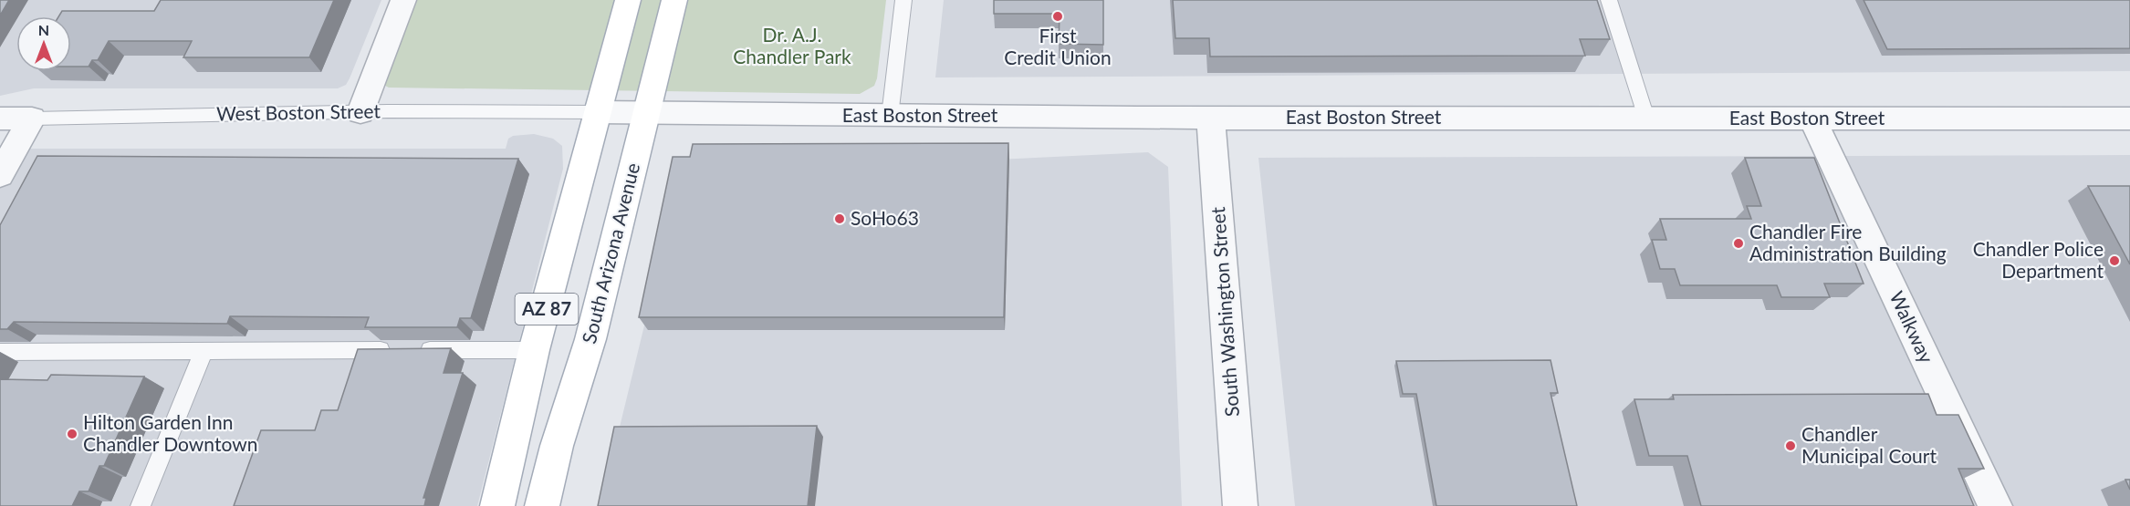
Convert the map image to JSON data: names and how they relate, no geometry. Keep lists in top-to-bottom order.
{
  "streets": {
    "main road": ["South Arizona Avenue", "AZ 87"],
    "street": [
      "West Boston Street",
      "East Boston Street",
      "South Washington Street",
      "Walkway"
    ]
  },
  "crossings": [
    ["West Boston Street", "East Boston Street"],
    ["West Boston Street", "AZ 87"],
    ["East Boston Street", "South Arizona Avenue"],
    ["East Boston Street", "AZ 87"],
    ["East Boston Street", "South Washington Street"],
    ["East Boston Street", "Walkway"]
  ],
  "parks": ["Dr. A.J. Chandler Park"],
  "places": [
    "First Credit Union",
    "SoHo63",
    "Chandler Fire Administration Building",
    "Chandler Police Department",
    "Hilton Garden Inn Chandler Downtown",
    "Chandler Municipal Court"
  ],
  "north": "top"
}
